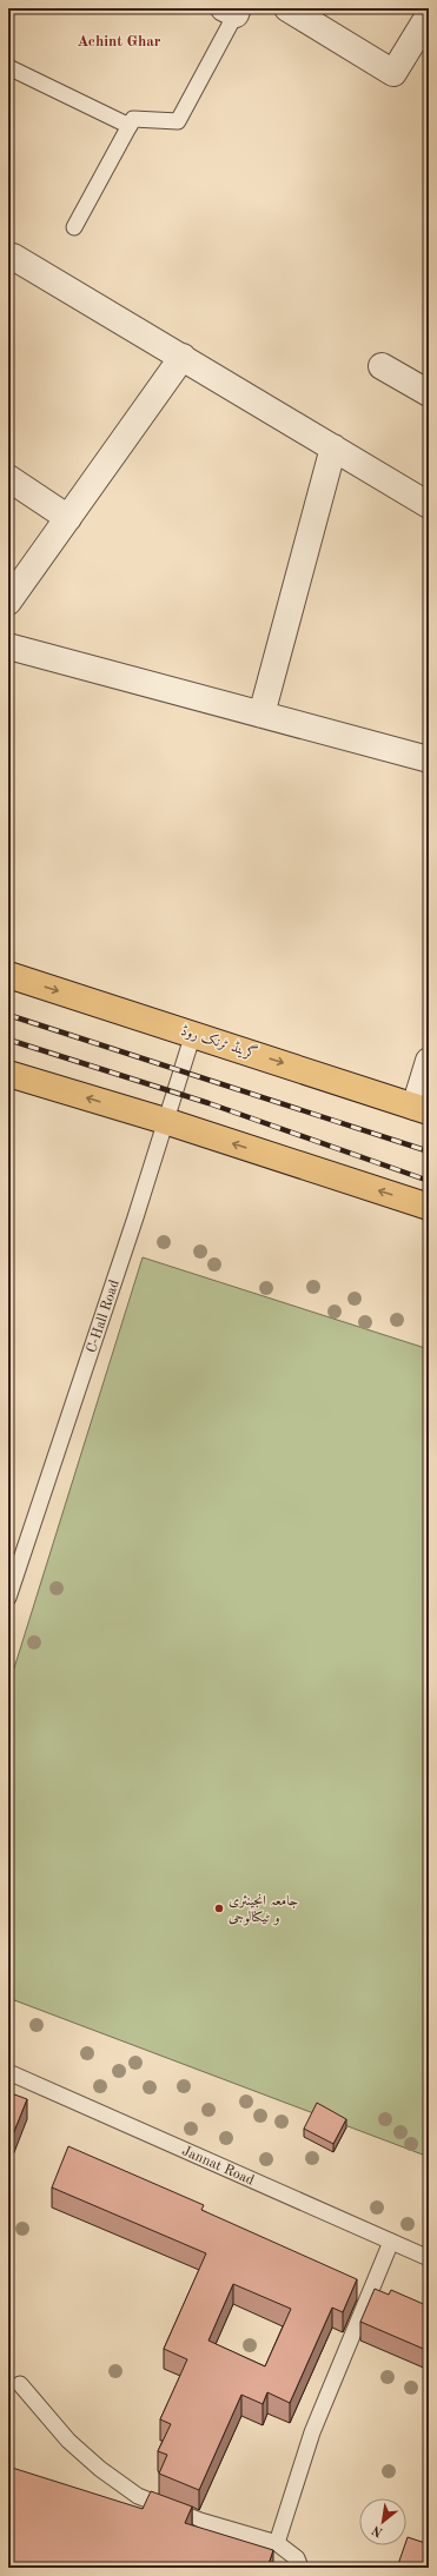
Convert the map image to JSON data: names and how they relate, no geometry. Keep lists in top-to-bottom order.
{
  "streets": {
    "main road": ["گرینڈ ٹرنک روڈ"],
    "lane": ["C-Hall Road", "Jannat Road"]
  },
  "crossings": [
    ["گرینڈ ٹرنک روڈ", "C-Hall Road"]
  ],
  "districts": ["Achint Ghar"],
  "places": ["جامعہ انجینئری و ٹیکنالوجی"],
  "north": "bottom left"
}
